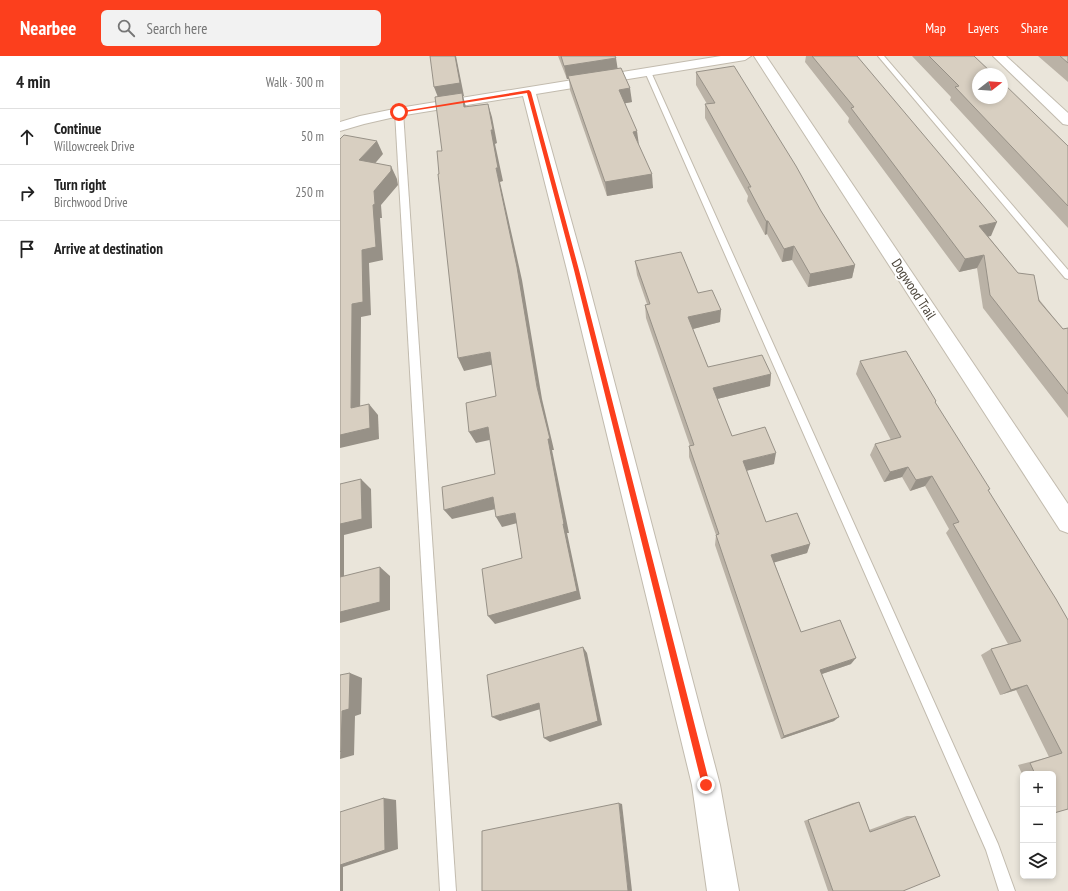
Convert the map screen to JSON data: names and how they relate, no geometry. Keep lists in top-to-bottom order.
{
  "streets": {
    "street": ["Dogwood Trail"]
  },
  "north": "right",
  "page": {
    "header": "Nearbee",
    "search": "Search here",
    "nav": ["Map", "Layers", "Share"],
    "heading": ["4 min", "Walk · 300 m"],
    "list": [
      ["Continue", "Willowcreek Drive", "50 m"],
      ["Turn right", "Birchwood Drive", "250 m"],
      "Arrive at destination"
    ],
    "map_buttons": ["+", "−"]
  }
}
